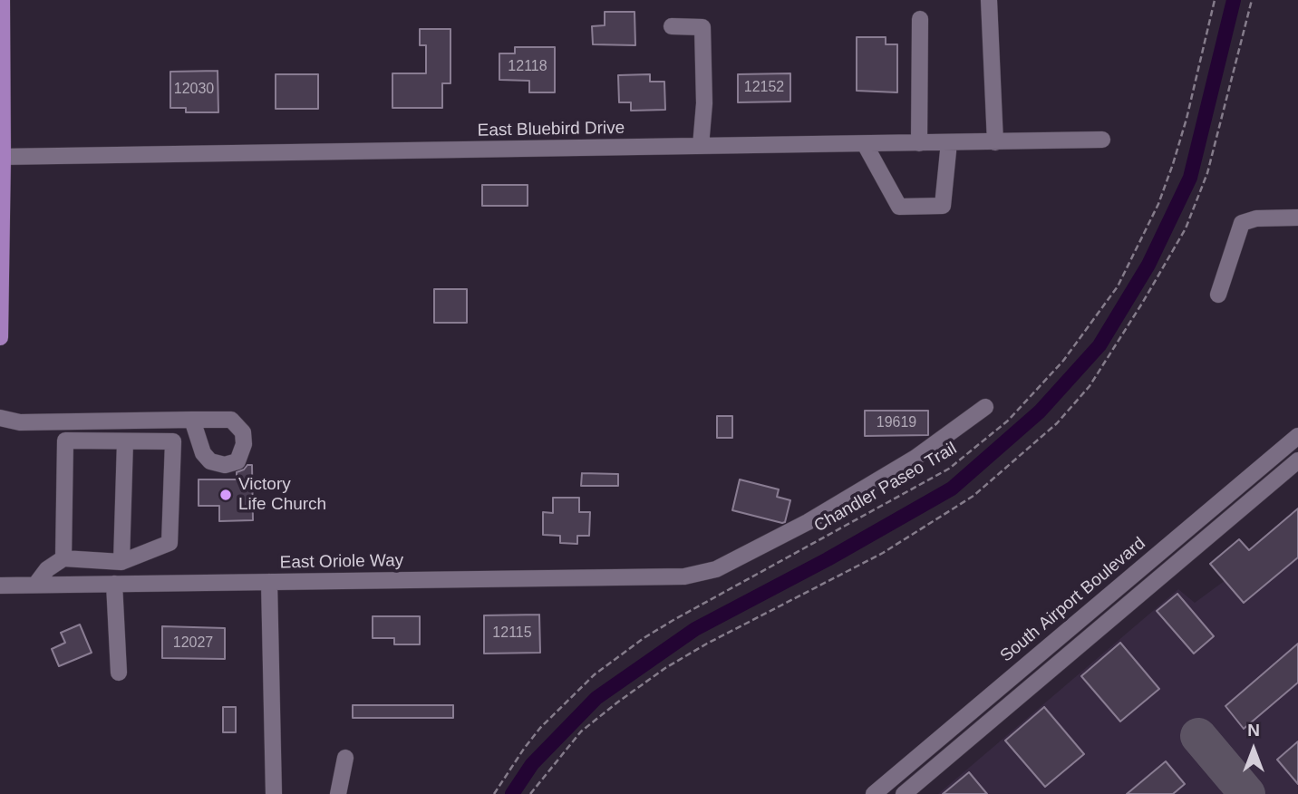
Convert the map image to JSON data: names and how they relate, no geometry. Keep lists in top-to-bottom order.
{
  "streets": {
    "street": ["East Bluebird Drive", "East Oriole Way", "South Airport Boulevard"],
    "path": ["Chandler Paseo Trail"]
  },
  "places": ["Victory Life Church"],
  "house_numbers": [
    "12118",
    "12152",
    "12030",
    "19619",
    "12115",
    "12027"
  ],
  "north": "top"
}
